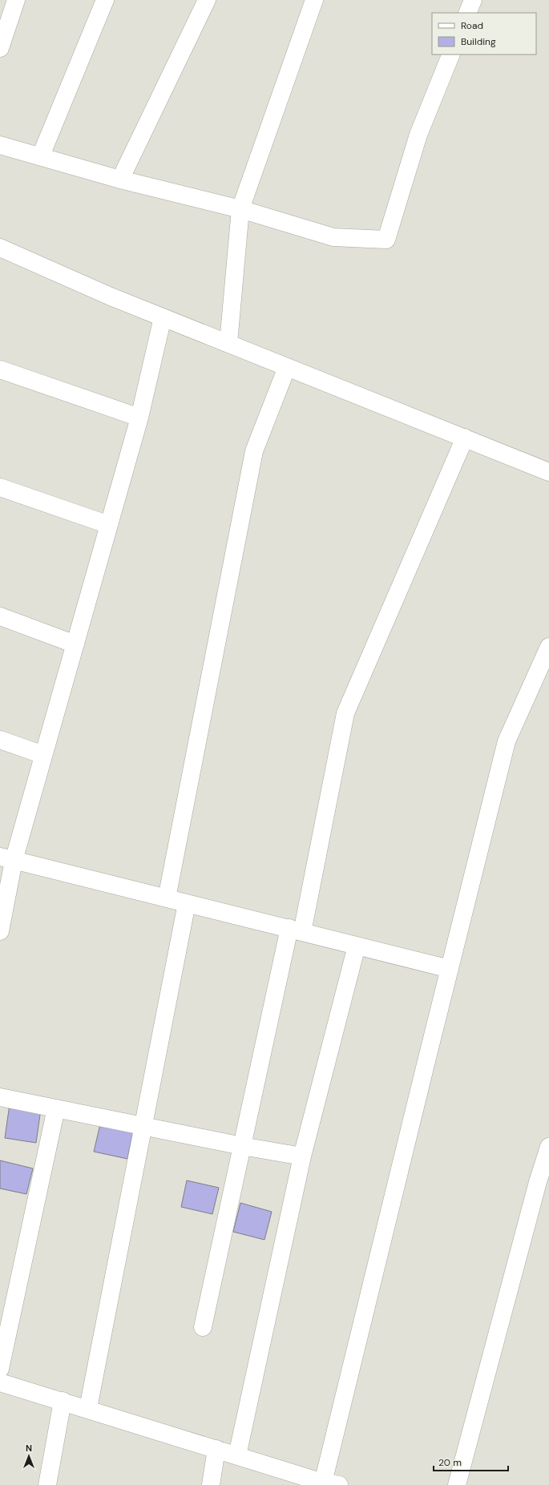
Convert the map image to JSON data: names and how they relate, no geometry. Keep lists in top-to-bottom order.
{
  "legend": ["Road", "Building"],
  "scale_bar": "20 m",
  "north": "top"
}
